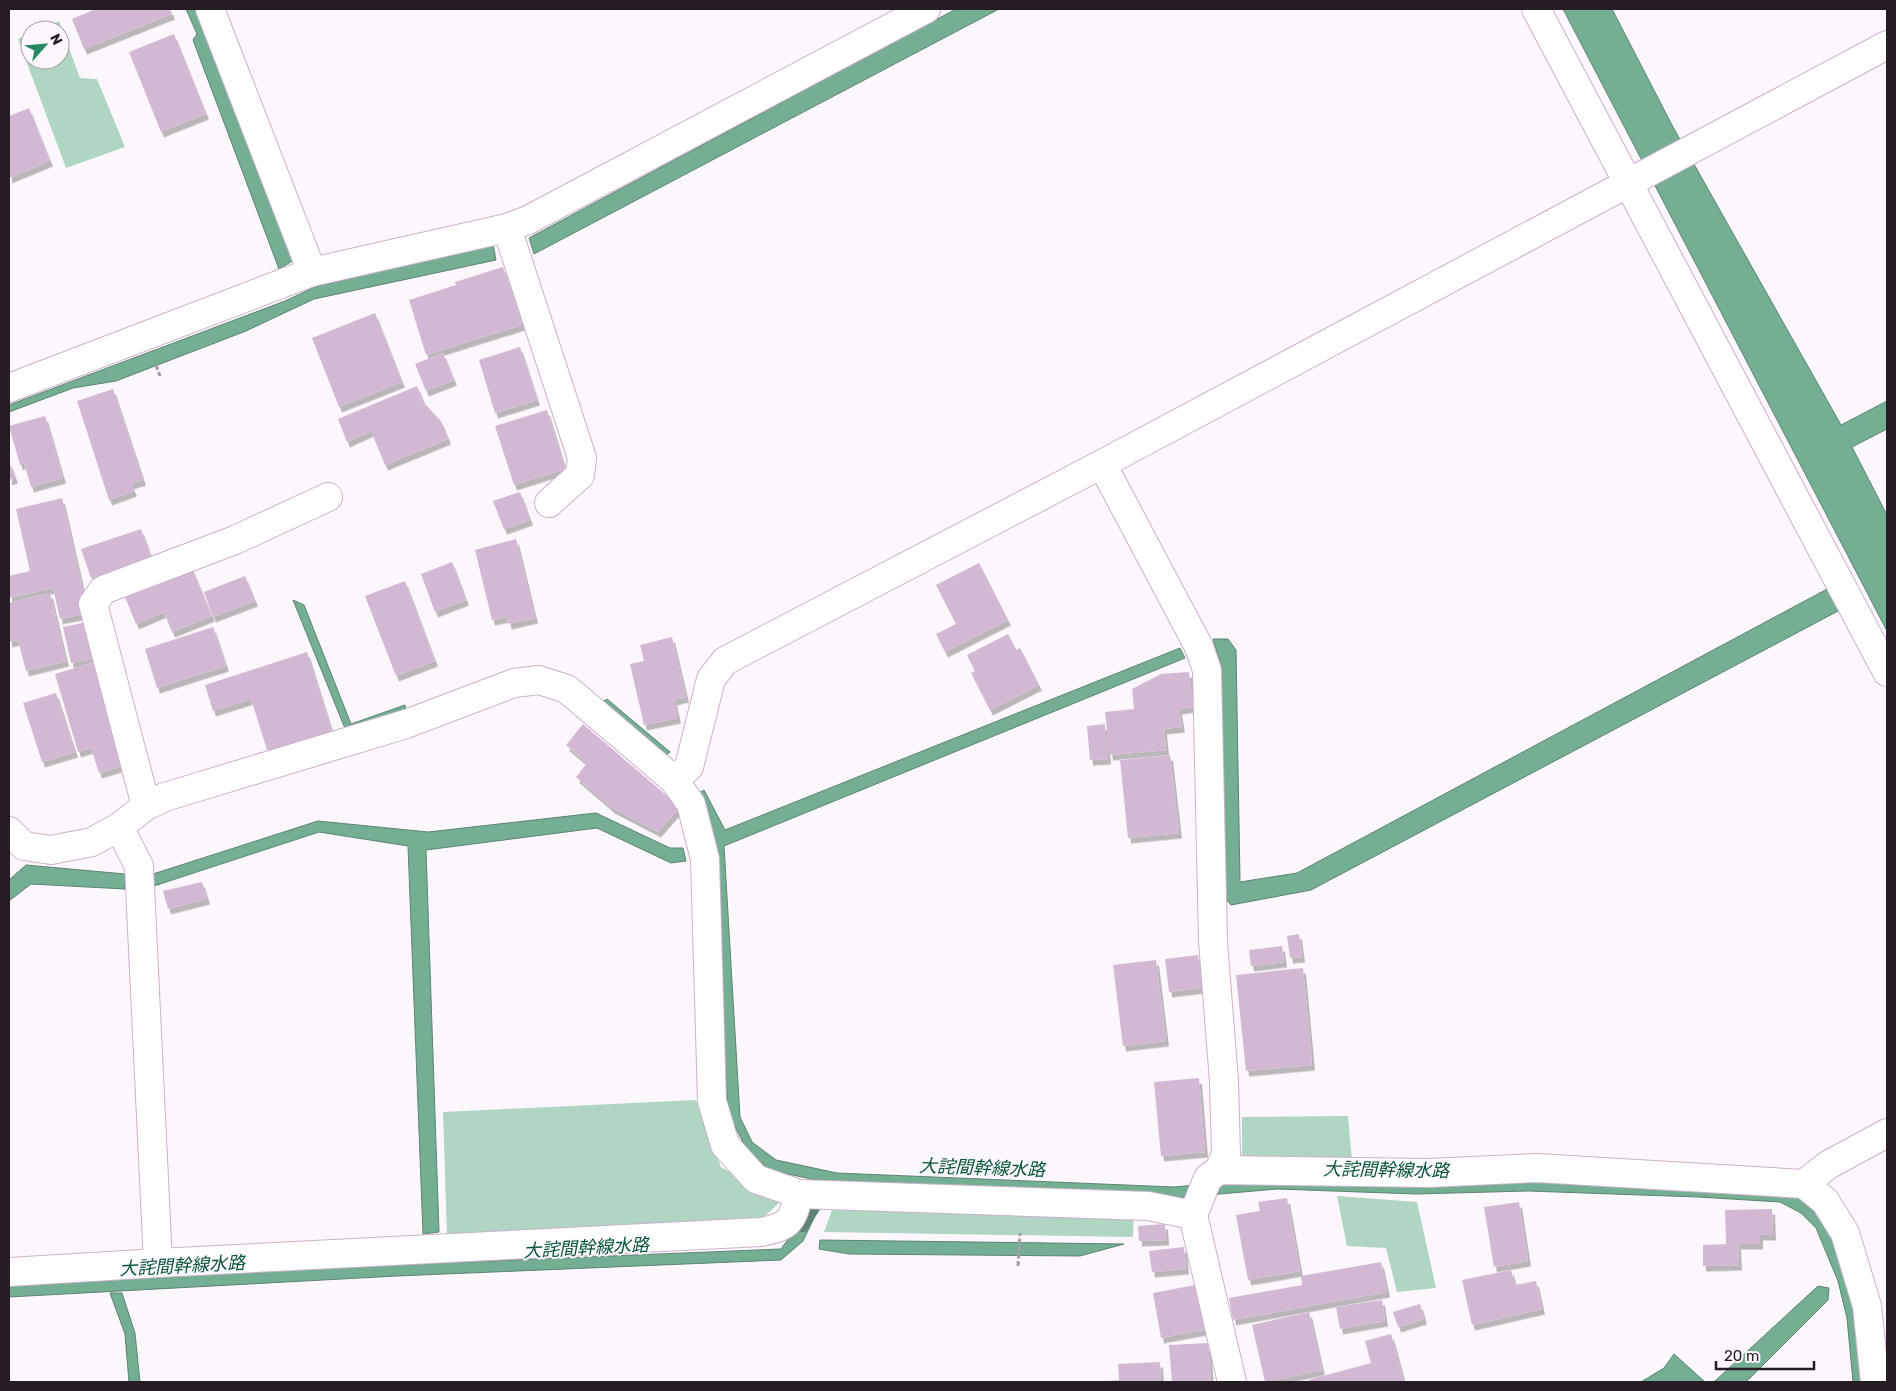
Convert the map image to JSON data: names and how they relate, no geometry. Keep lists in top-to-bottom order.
{
  "water": ["大詫間幹線水路"],
  "scale_bar": "20 m",
  "north": "top right"
}
